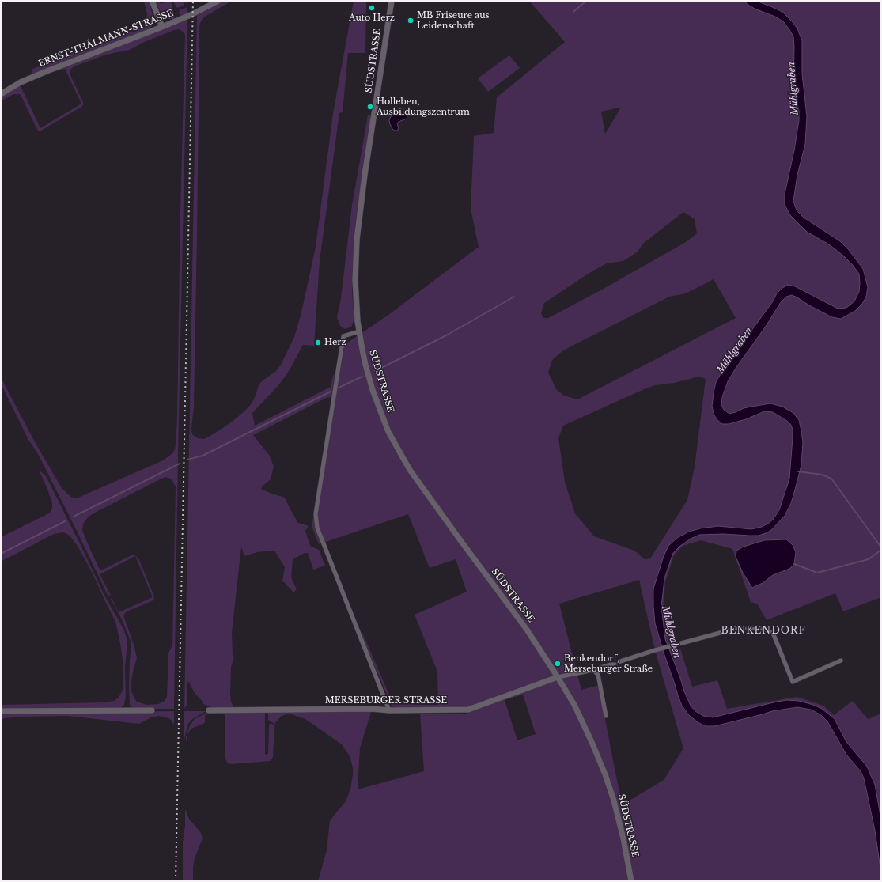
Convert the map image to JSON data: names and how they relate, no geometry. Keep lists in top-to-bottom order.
{
  "streets": {
    "main road": ["ERNST-THÄLMANN-STRASSE", "SÜDSTRASSE", "MERSEBURGER STRASSE"]
  },
  "crossings": [
    ["SÜDSTRASSE", "MERSEBURGER STRASSE"]
  ],
  "districts": ["BENKENDORF"],
  "water": ["Mühlgraben"],
  "places": [
    "Auto Herz",
    "MB Friseure aus Leidenschaft",
    "Holleben, Ausbildungszentrum",
    "Herz",
    "Benkendorf, Merseburger Straße"
  ]
}
